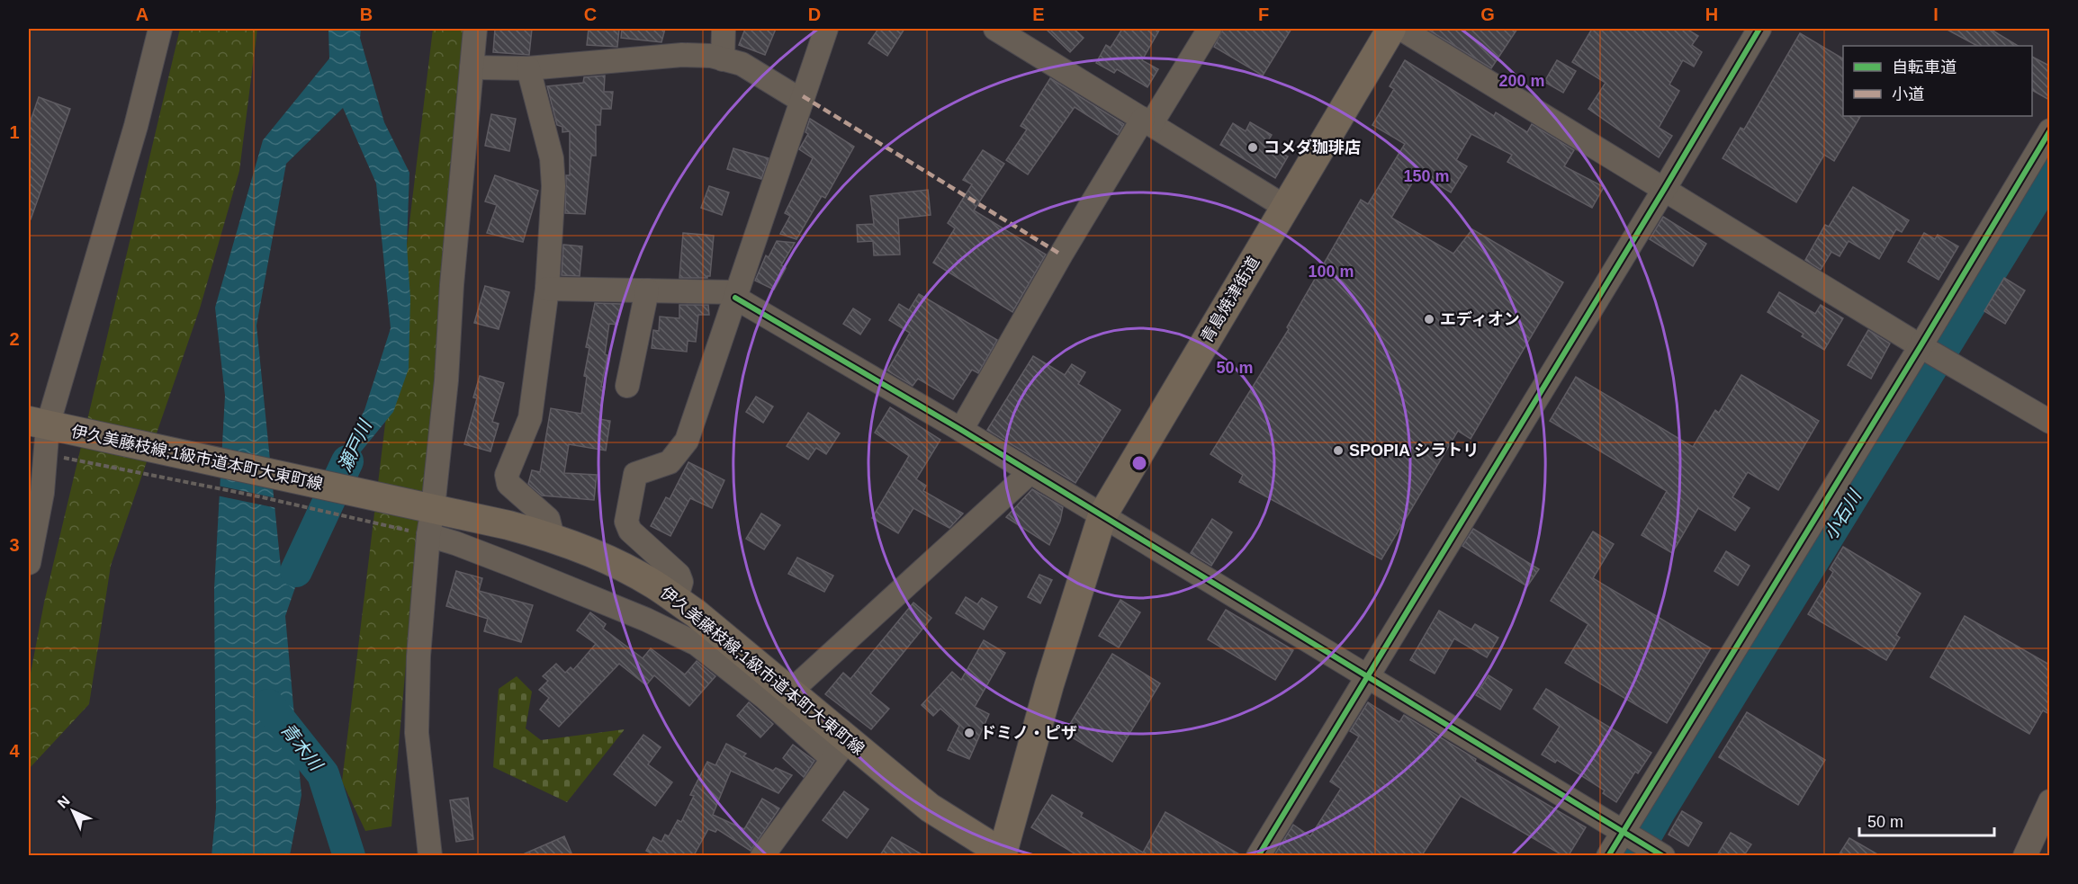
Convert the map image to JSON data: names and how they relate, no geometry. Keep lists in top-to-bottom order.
{
  "streets": {
    "main road": ["青島焼津街道", "伊久美藤枝線;1級市道本町大東町線"]
  },
  "crossings": [
    ["青島焼津街道", "伊久美藤枝線;1級市道本町大東町線"]
  ],
  "water": ["瀬戸川", "小石川", "青木川"],
  "places": [
    "コメダ珈琲店",
    "エディオン",
    "SPOPIA シラトリ",
    "ドミノ・ピザ"
  ],
  "legend": ["自転車道", "小道"],
  "scale_bar": "50 m",
  "north": "top left",
  "grid": {
    "columns": [
      "A",
      "B",
      "C",
      "D",
      "E",
      "F",
      "G",
      "H",
      "I"
    ],
    "rows": [
      "1",
      "2",
      "3",
      "4"
    ]
  },
  "rings": [
    "200 m",
    "150 m",
    "100 m",
    "50 m"
  ]
}
